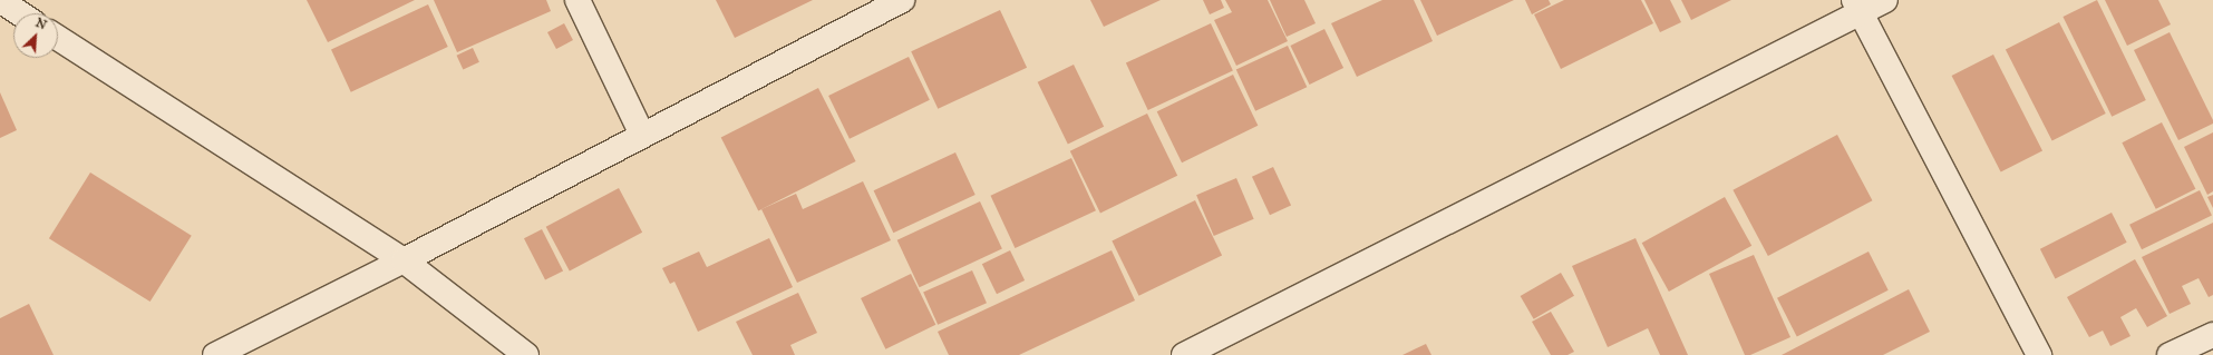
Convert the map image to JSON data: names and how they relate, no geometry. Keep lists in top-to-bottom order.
{
  "north": "top right"
}
